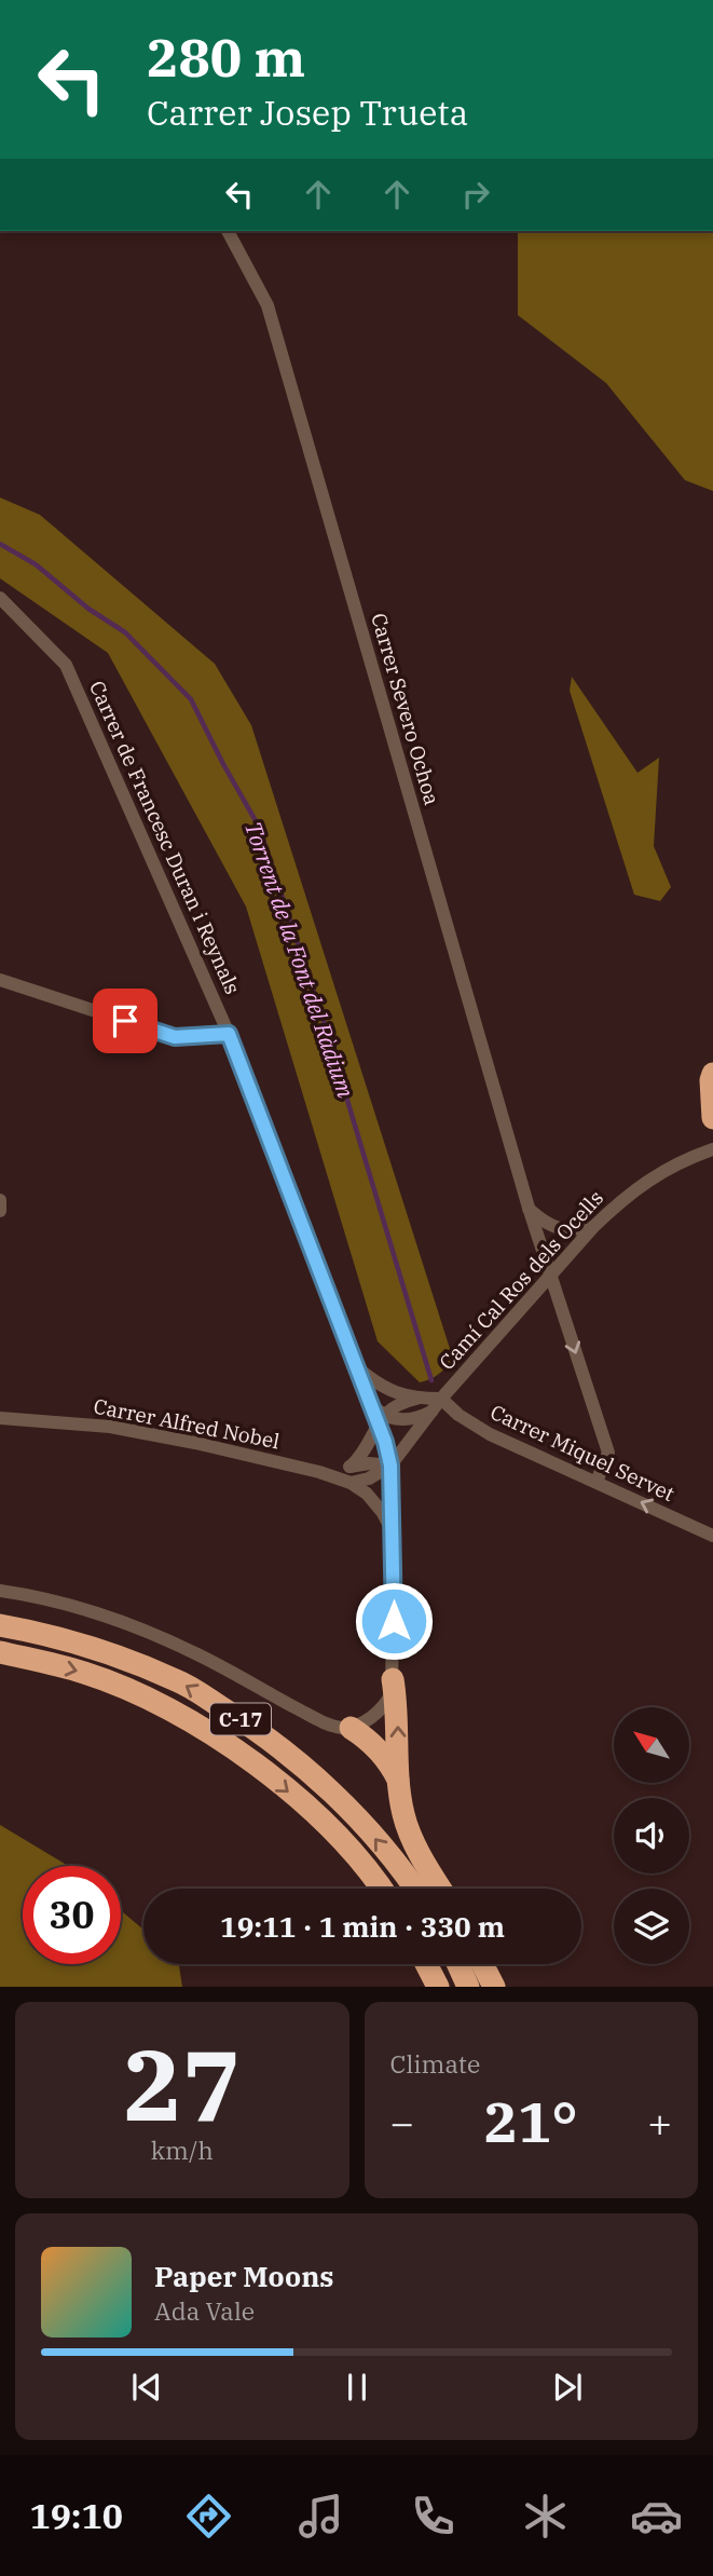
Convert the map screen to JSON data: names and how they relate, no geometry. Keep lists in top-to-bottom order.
{
  "streets": {
    "highway": ["C-17"],
    "street": [
      "Carrer Severo Ochoa",
      "Carrer de Francesc Duran i Reynals",
      "Camí Cal Ros dels Ocells",
      "Carrer Alfred Nobel",
      "Carrer Miquel Servet"
    ]
  },
  "crossings": [
    ["Carrer Severo Ochoa", "Camí Cal Ros dels Ocells"],
    ["Carrer Severo Ochoa", "Carrer Miquel Servet"],
    ["Carrer de Francesc Duran i Reynals", "Camí Cal Ros dels Ocells"],
    ["Carrer de Francesc Duran i Reynals", "Carrer Alfred Nobel"],
    ["Camí Cal Ros dels Ocells", "Carrer Alfred Nobel"],
    ["Camí Cal Ros dels Ocells", "Carrer Miquel Servet"]
  ],
  "one_way": ["Carrer Miquel Servet"],
  "water": ["Torrent de la Font del Ràdium"],
  "north": "top left",
  "page": {
    "turn": ["280 m", "Carrer Josep Trueta"],
    "limit": "30",
    "trip": "19:11 · 1 min · 330 m",
    "tile": [
      ["27", "km/h"],
      "Climate"
    ],
    "heat": ["−", "21°", "+"],
    "song": ["Paper Moons", "Ada Vale"],
    "tabs": "19:10"
  }
}
